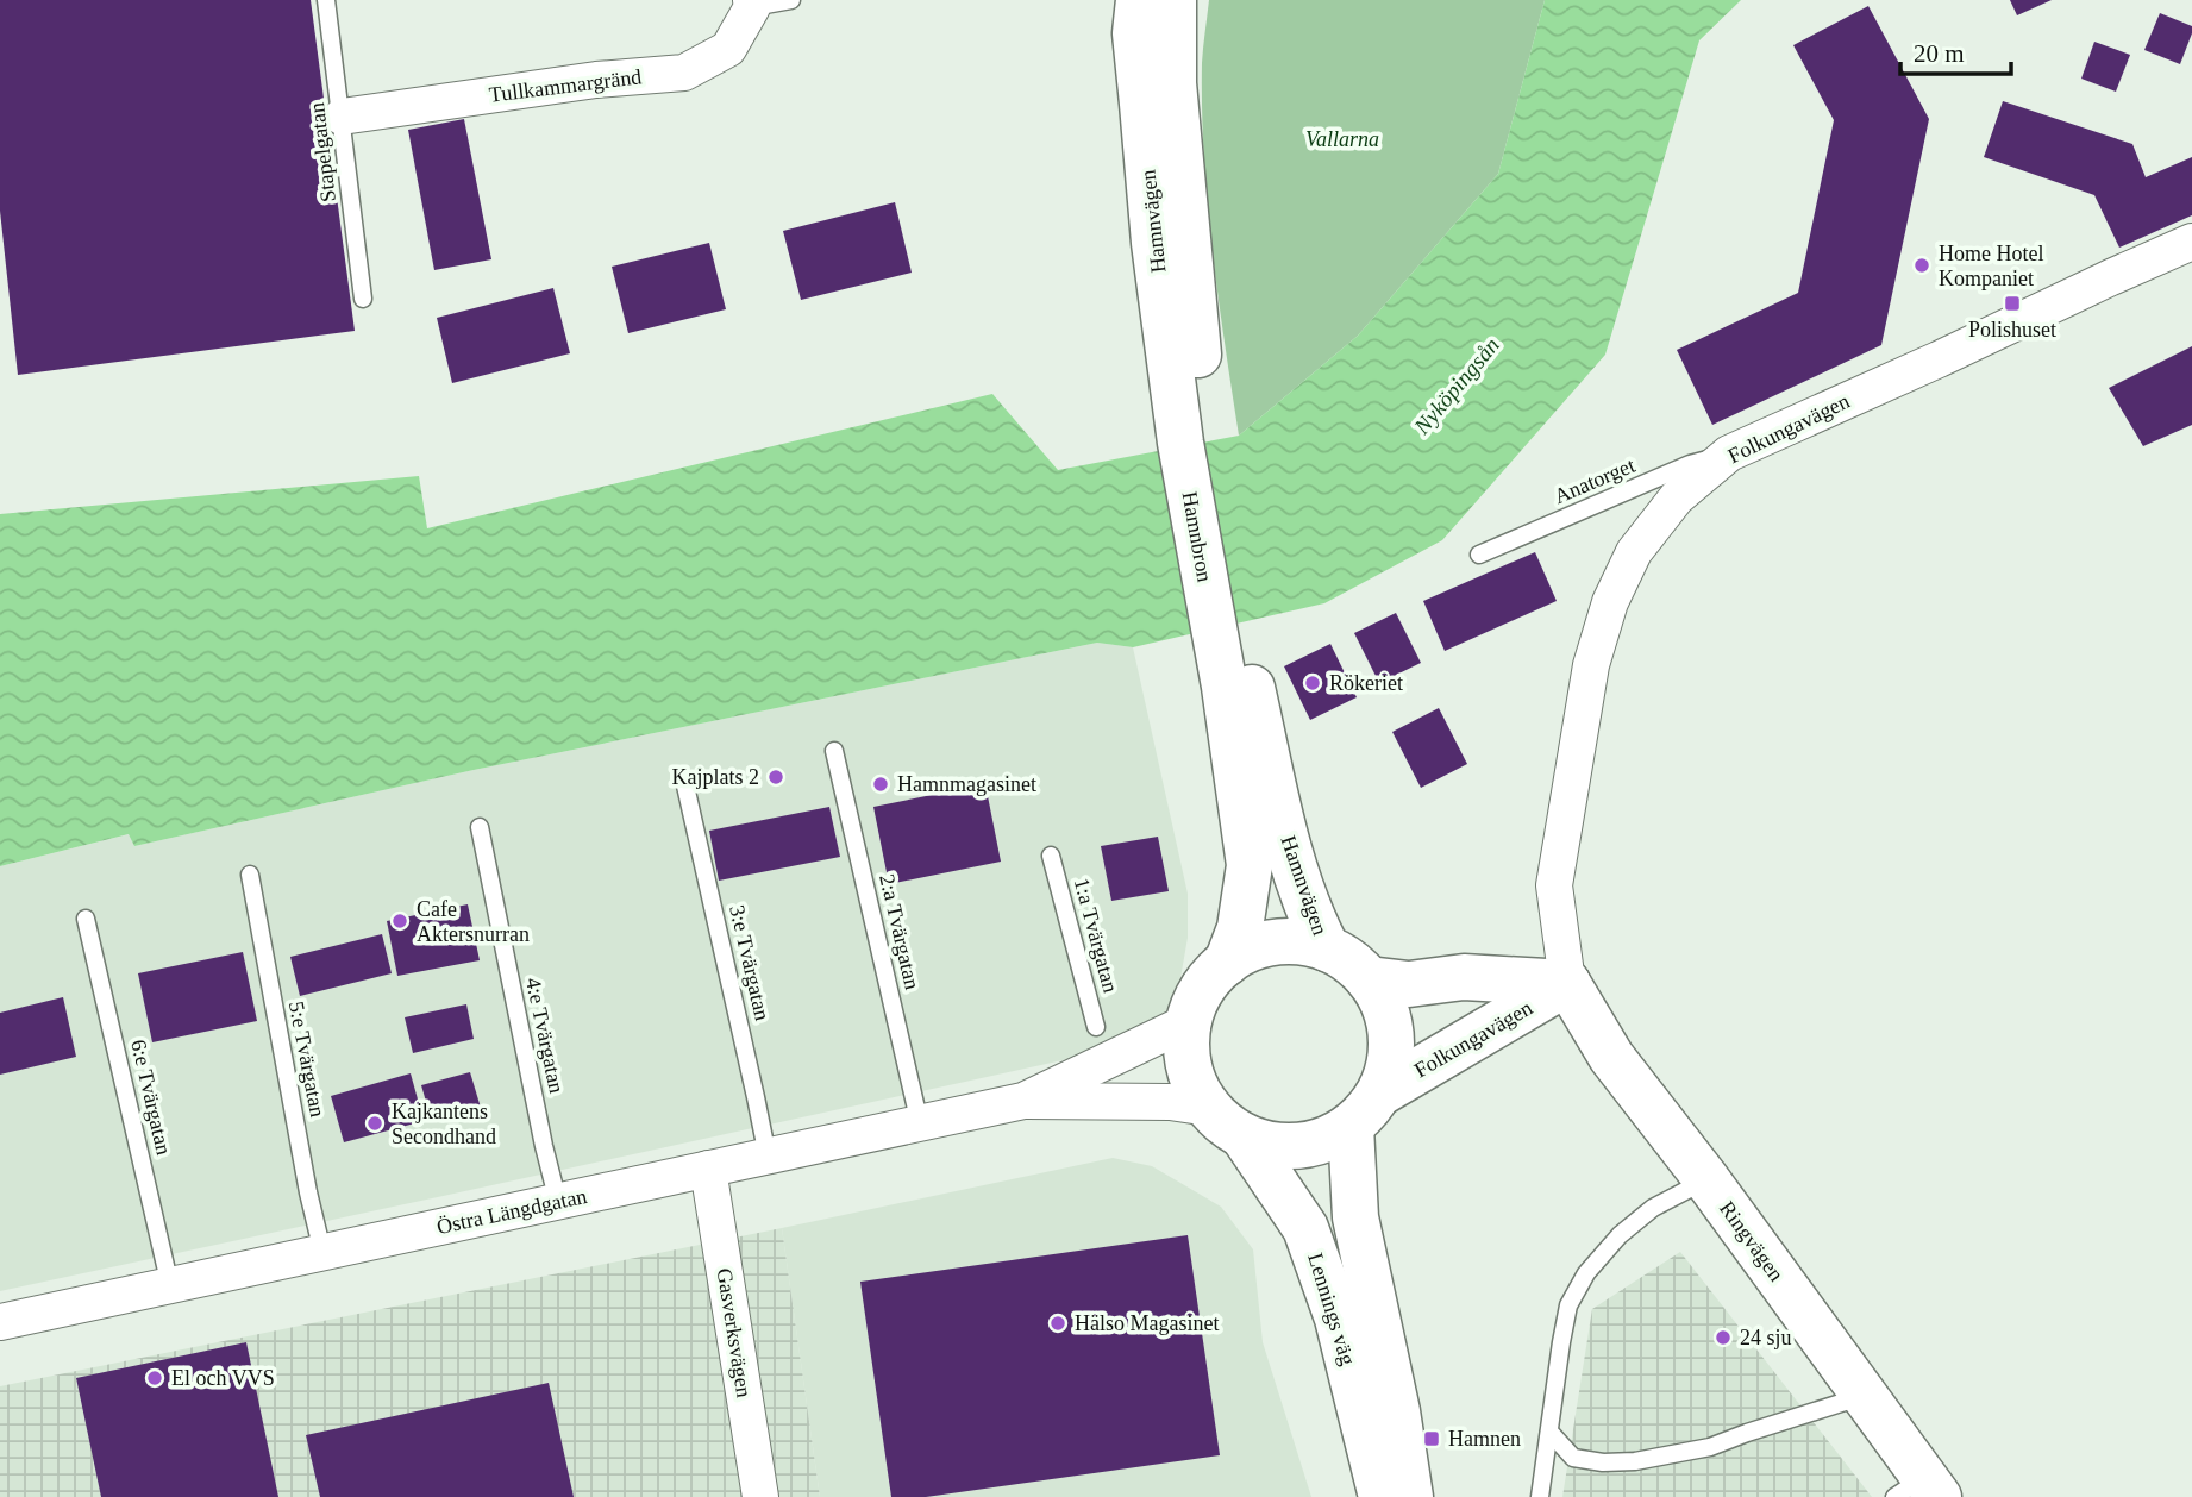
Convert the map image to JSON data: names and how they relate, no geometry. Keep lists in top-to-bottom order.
{
  "streets": {
    "main road": [
      "Hamnvägen",
      "Folkungavägen",
      "Hamnbron",
      "Ringvägen",
      "Lennings väg"
    ],
    "street": ["Tullkammargränd", "Östra Längdgatan", "Gasverksvägen"],
    "lane": [
      "Stapelgatan",
      "Anatorget",
      "2:a Tvärgatan",
      "1:a Tvärgatan",
      "3:e Tvärgatan",
      "4:e Tvärgatan",
      "5:e Tvärgatan",
      "6:e Tvärgatan"
    ]
  },
  "crossings": [
    ["Tullkammargränd", "Stapelgatan"],
    ["Hamnvägen", "Folkungavägen"],
    ["Hamnvägen", "Hamnbron"],
    ["Hamnvägen", "Östra Längdgatan"],
    ["Hamnvägen", "Lennings väg"],
    ["Folkungavägen", "Anatorget"],
    ["Folkungavägen", "Östra Längdgatan"],
    ["Folkungavägen", "Ringvägen"],
    ["Folkungavägen", "Lennings väg"],
    ["2:a Tvärgatan", "Östra Längdgatan"],
    ["3:e Tvärgatan", "Östra Längdgatan"],
    ["4:e Tvärgatan", "Östra Längdgatan"],
    ["5:e Tvärgatan", "Östra Längdgatan"],
    ["6:e Tvärgatan", "Östra Längdgatan"],
    ["Östra Längdgatan", "Lennings väg"],
    ["Östra Längdgatan", "Gasverksvägen"]
  ],
  "water": ["Nyköpingsån"],
  "parks": ["Vallarna"],
  "places": {
    "other": [
      "Home Hotel Kompaniet",
      "Rökeriet",
      "Kajplats 2",
      "Hamnmagasinet",
      "Cafe Aktersnurran",
      "Kajkantens Secondhand",
      "Hälso Magasinet",
      "24 sju",
      "El och VVS"
    ],
    "transit": ["Polishuset", "Hamnen"]
  },
  "scale_bar": "20 m"
}
